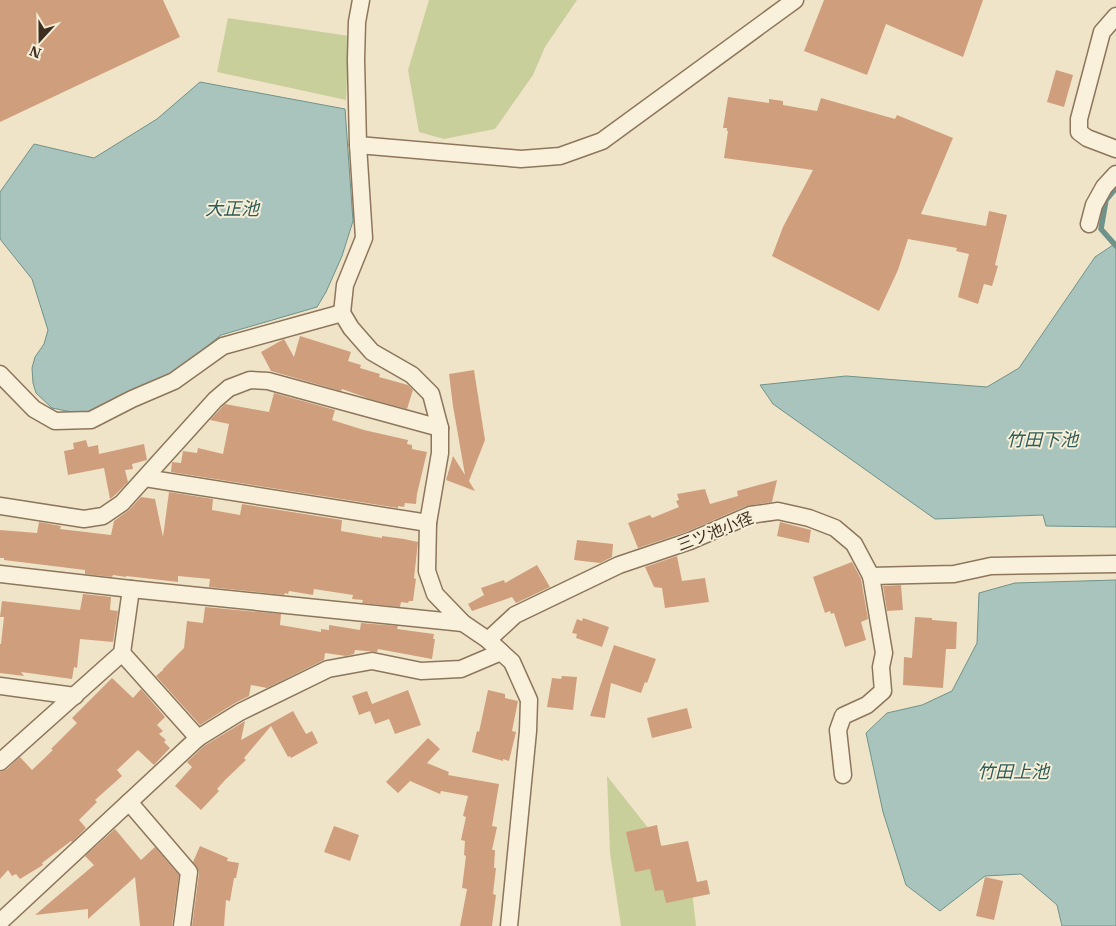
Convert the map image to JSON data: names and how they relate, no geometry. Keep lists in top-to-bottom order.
{
  "streets": {
    "street": ["三ツ池小径"]
  },
  "water": ["大正池", "竹田下池", "竹田上池"],
  "north": "bottom"
}
